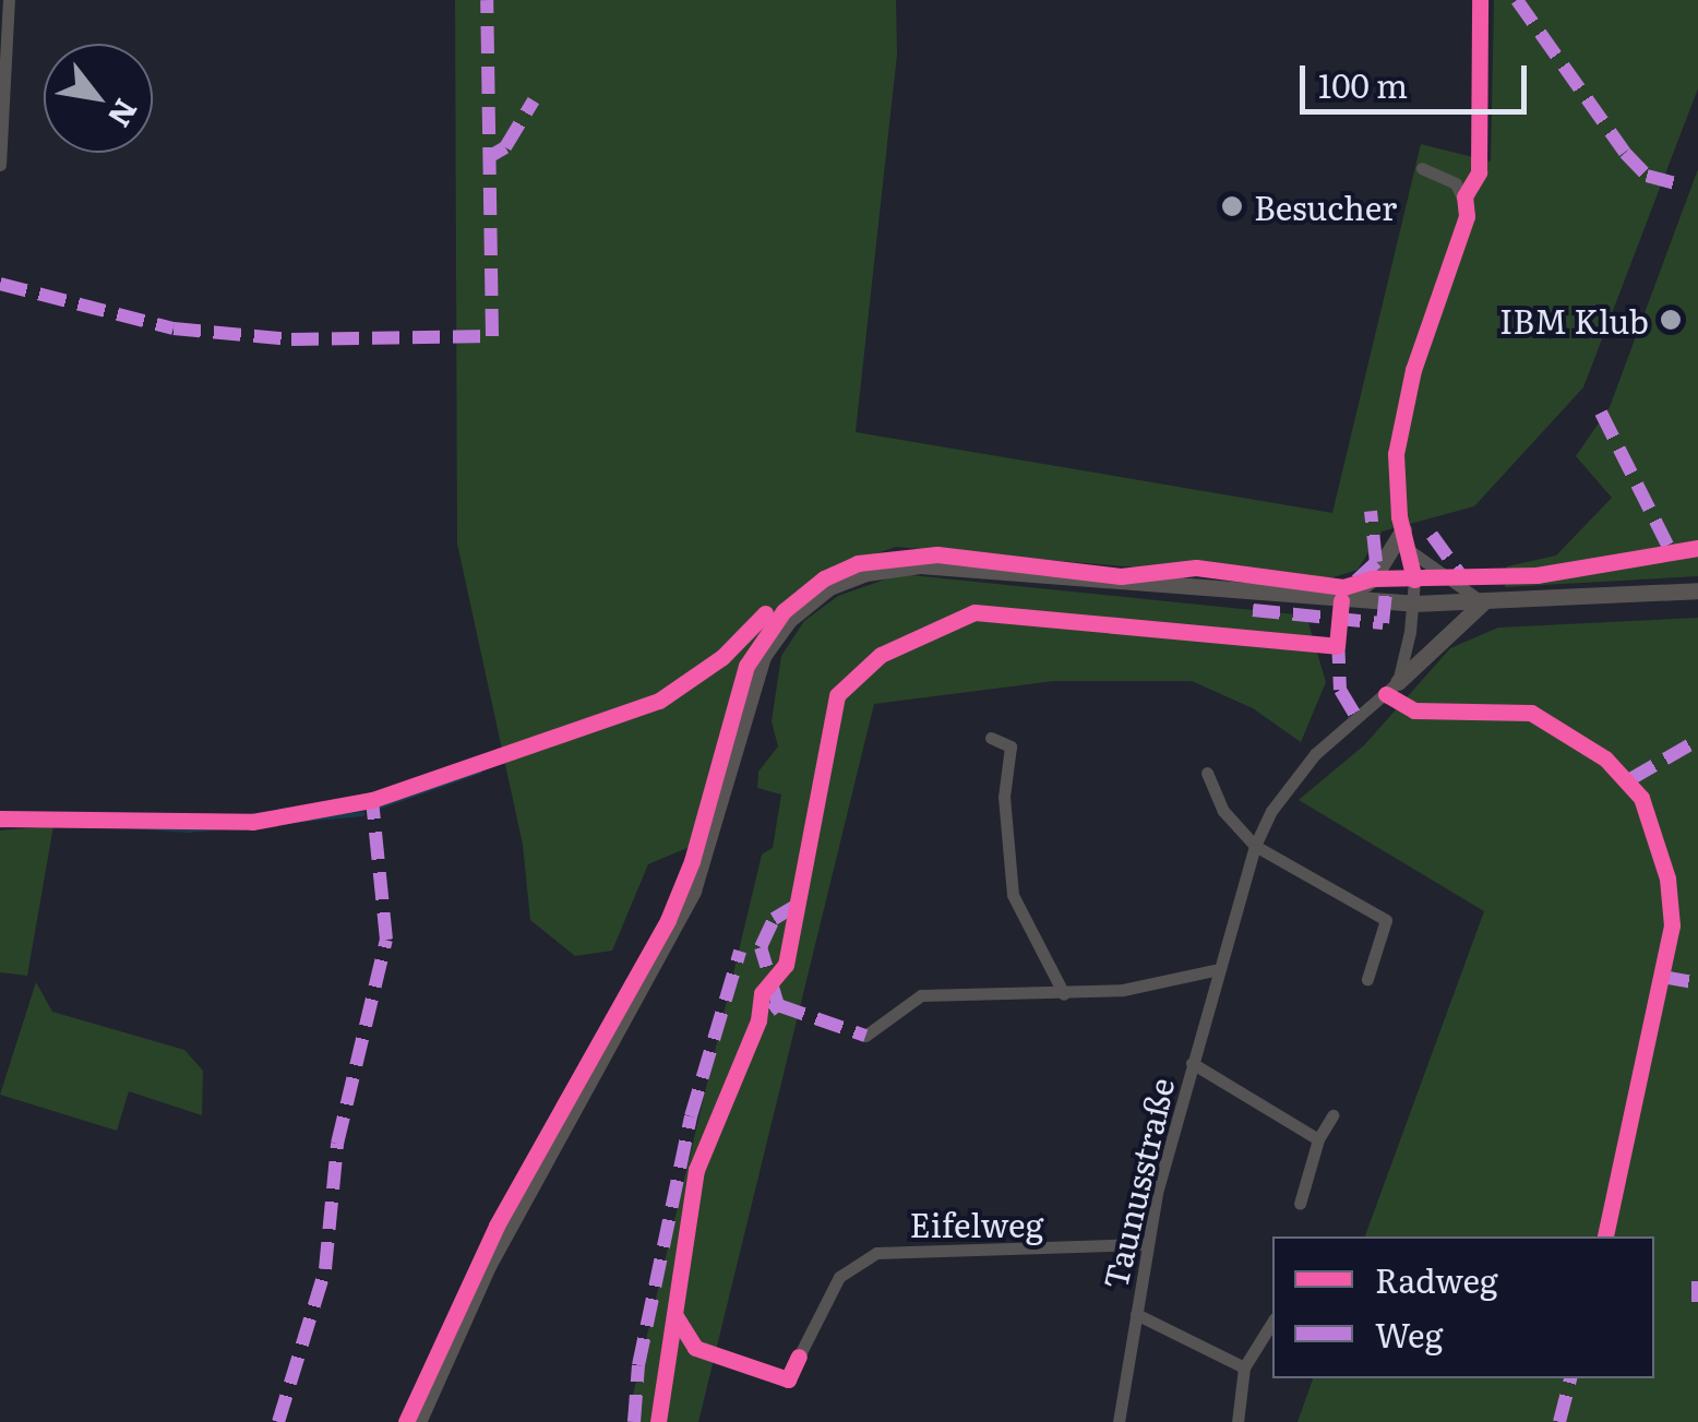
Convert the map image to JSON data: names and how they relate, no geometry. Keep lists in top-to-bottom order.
{
  "streets": {
    "street": ["Taunusstraße", "Eifelweg"]
  },
  "crossings": [
    ["Taunusstraße", "Eifelweg"]
  ],
  "places": ["Besucher", "IBM Klub"],
  "legend": ["Radweg", "Weg"],
  "scale_bar": "100 m",
  "north": "bottom right"
}
